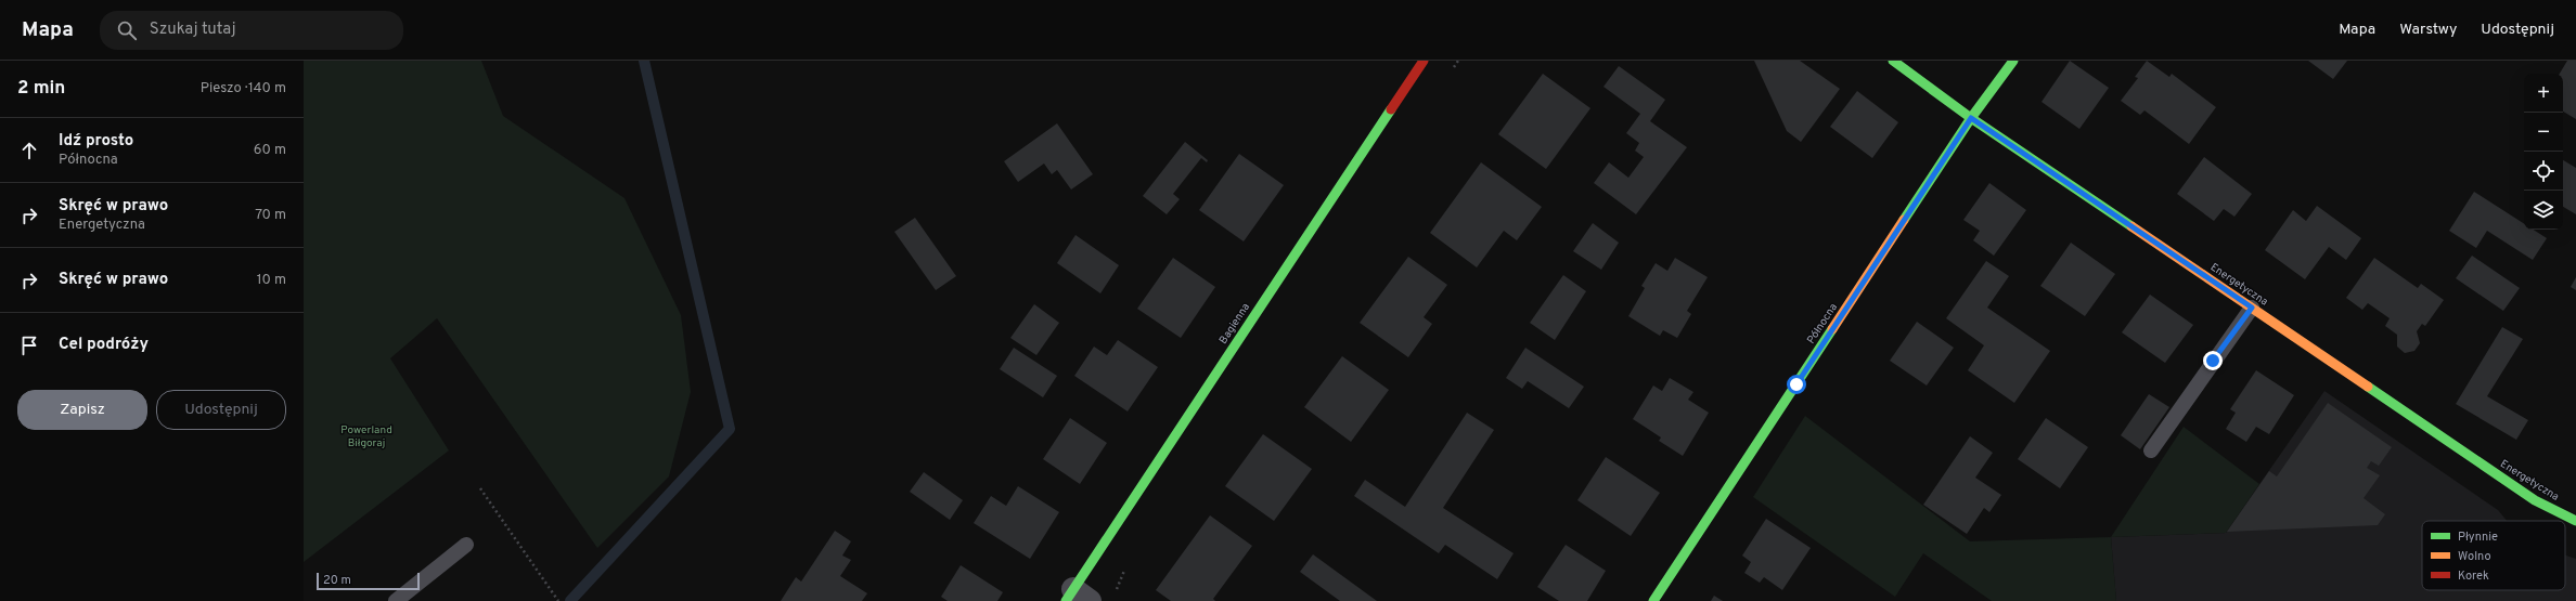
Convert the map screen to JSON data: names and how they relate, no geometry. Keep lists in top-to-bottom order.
{
  "streets": {
    "street": ["Energetyczna", "Bagienna", "Północna"]
  },
  "crossings": [
    ["Energetyczna", "Północna"]
  ],
  "parks": ["Powerland Biłgoraj"],
  "legend": ["Płynnie", "Wolno", "Korek"],
  "scale_bar": "20 m",
  "page": {
    "header": "Mapa",
    "search": "Szukaj tutaj",
    "nav": ["Mapa", "Warstwy", "Udostępnij"],
    "heading": ["2 min", "Pieszo · 140 m"],
    "map_buttons": ["+", "−"],
    "list": [
      ["Idź prosto", "Północna", "60 m"],
      ["Skręć w prawo", "Energetyczna", "70 m"],
      ["Skręć w prawo", "10 m"],
      "Cel podróży"
    ],
    "buttons": ["Zapisz", "Udostępnij"],
    "scale": "20 m"
  }
}
